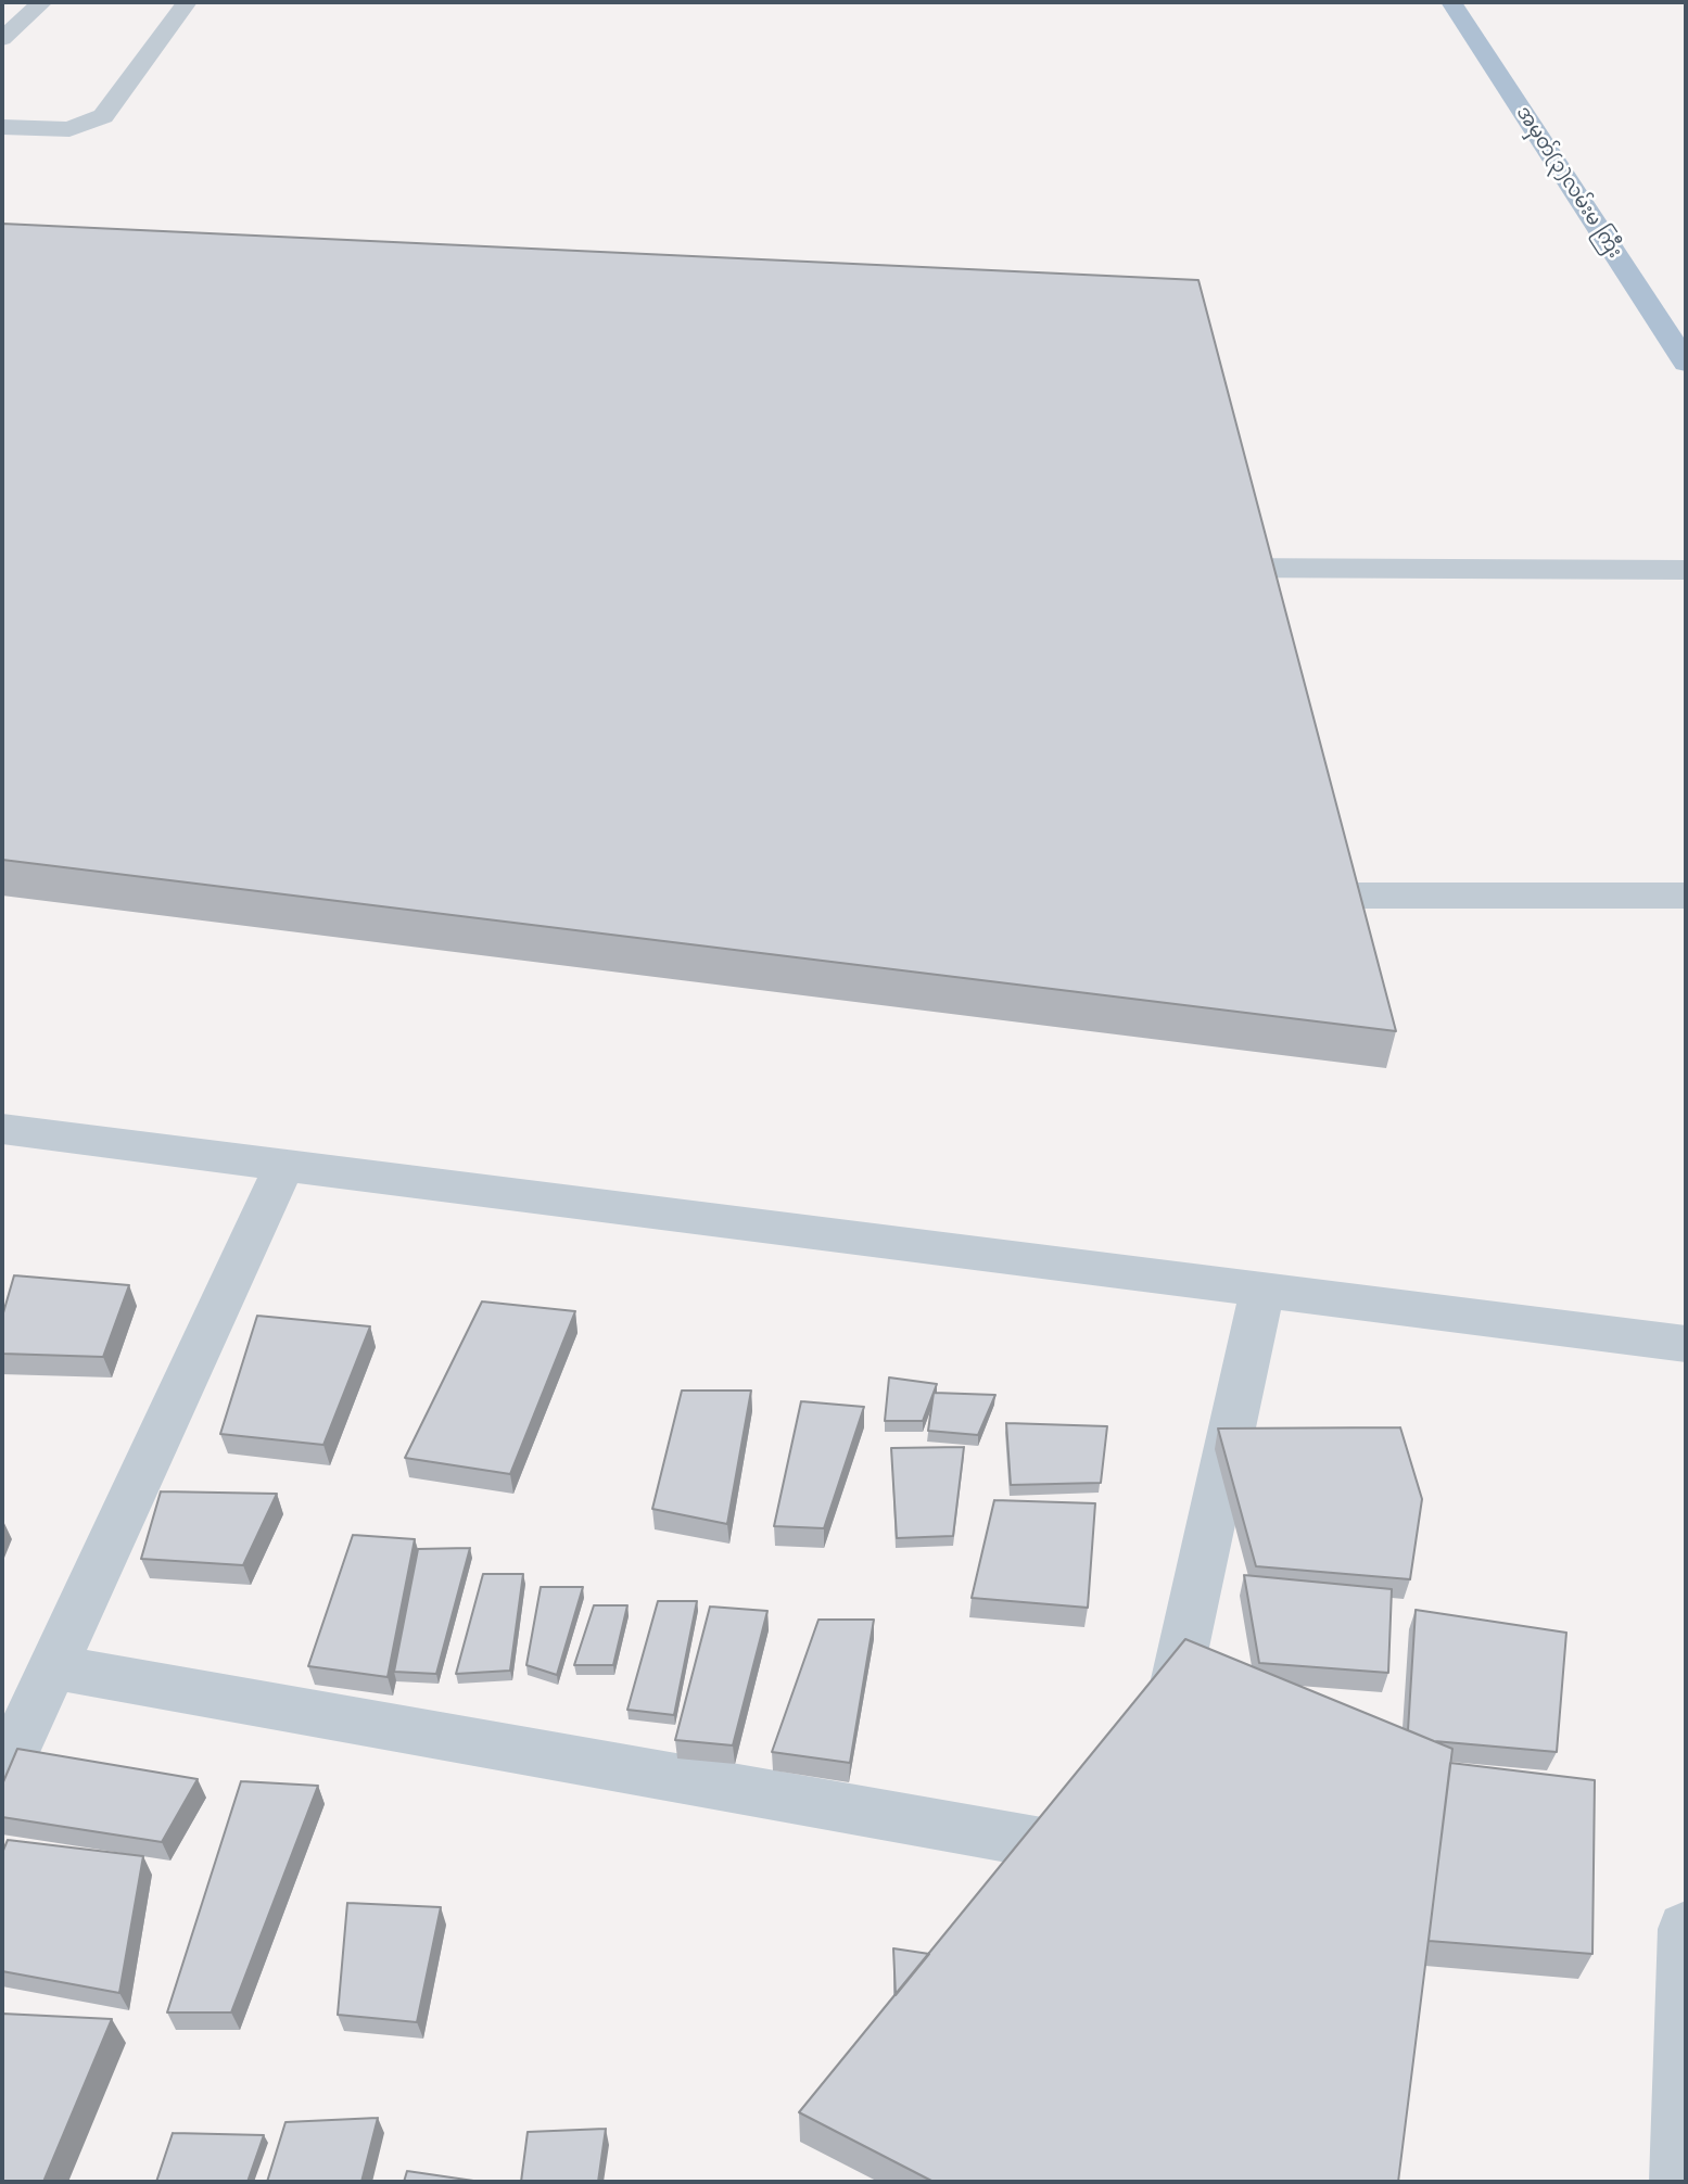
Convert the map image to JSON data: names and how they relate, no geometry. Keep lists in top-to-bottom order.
{
  "streets": {
    "main road": ["အမှတ်(၃)လမ်းမ ကြီး"]
  }
}
